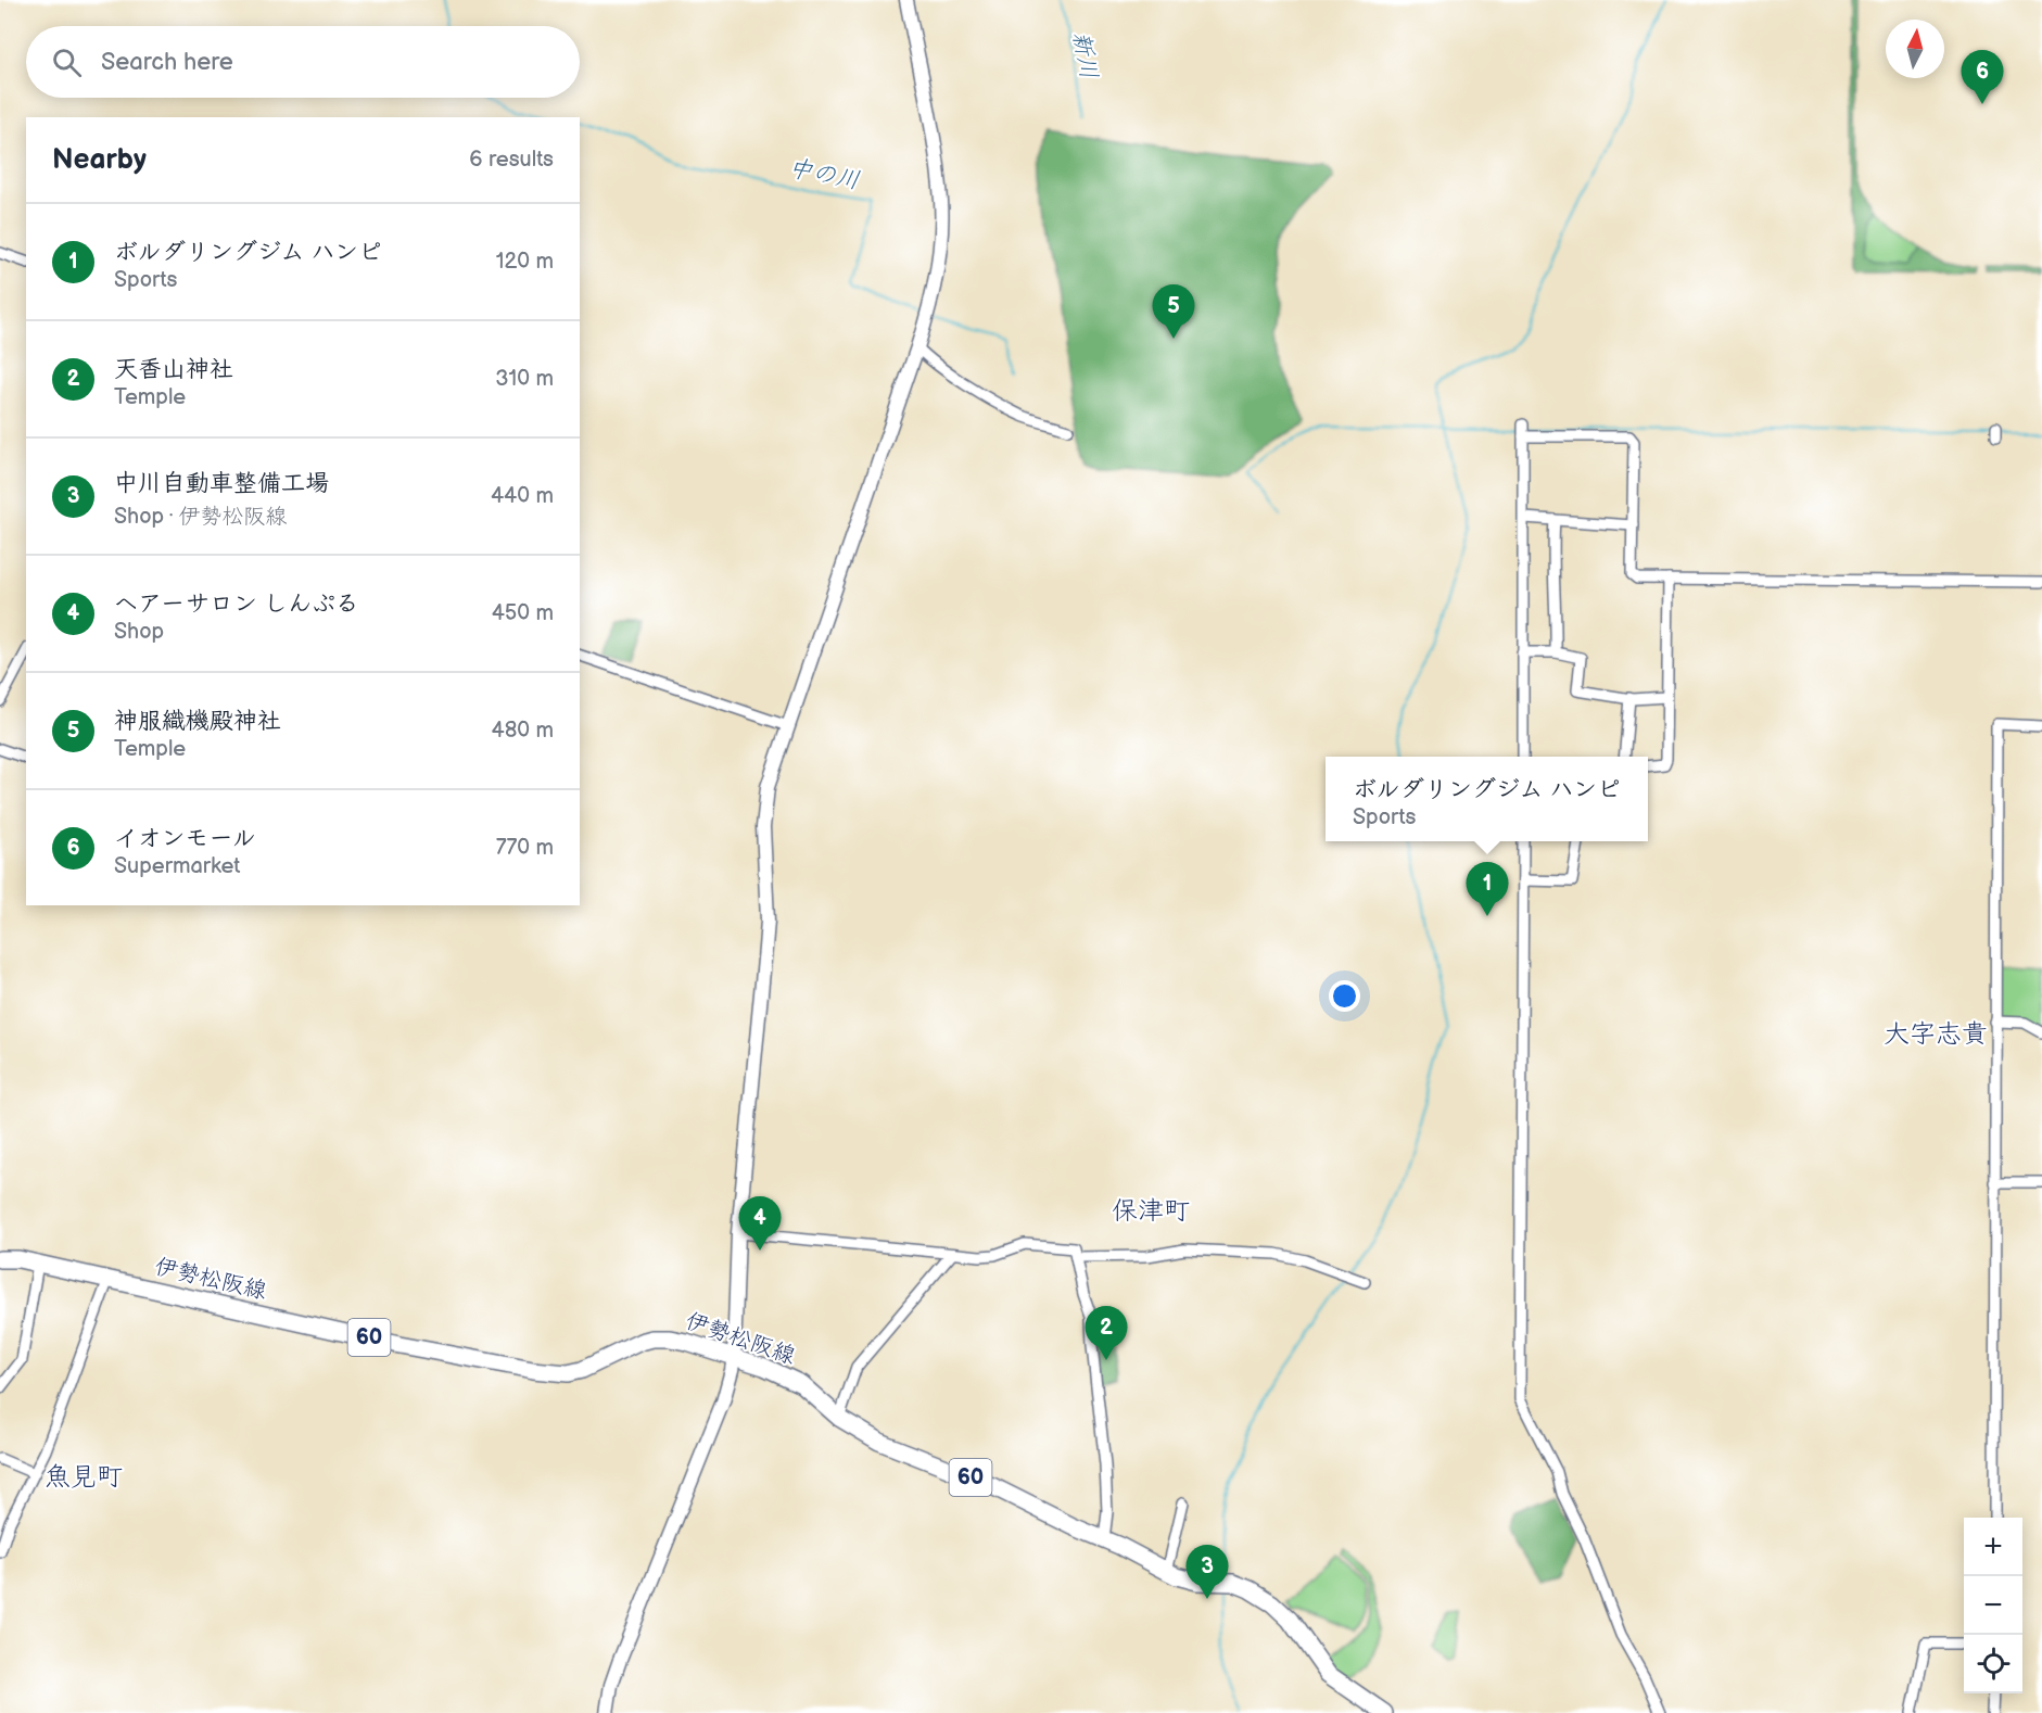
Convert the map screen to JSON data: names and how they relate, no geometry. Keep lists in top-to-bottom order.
{
  "streets": {
    "main road": ["伊勢松阪線", "60"]
  },
  "districts": ["大字志貴", "保津町", "魚見町"],
  "water": ["新川", "中の川"],
  "north": "top",
  "page": {
    "search": "Search here",
    "pins": [
      "6",
      "5",
      "1",
      "4",
      "2",
      "3"
    ],
    "heading": ["Nearby", "6 results"],
    "list": [
      {
        "mark": "1",
        "name": "ボルダリングジム ハンピ",
        "note": "Sports",
        "value": "120 m"
      },
      {
        "mark": "2",
        "name": "天香山神社",
        "note": "Temple",
        "value": "310 m"
      },
      {
        "mark": "3",
        "name": "中川自動車整備工場",
        "note": "Shop · 伊勢松阪線",
        "value": "440 m"
      },
      {
        "mark": "4",
        "name": "ヘアーサロン しんぷる",
        "note": "Shop",
        "value": "450 m"
      },
      {
        "mark": "5",
        "name": "神服織機殿神社",
        "note": "Temple",
        "value": "480 m"
      },
      {
        "mark": "6",
        "name": "イオンモール",
        "note": "Supermarket",
        "value": "770 m"
      }
    ],
    "popup": ["ボルダリングジム ハンピ", "Sports"],
    "map_buttons": ["+", "−"]
  }
}
